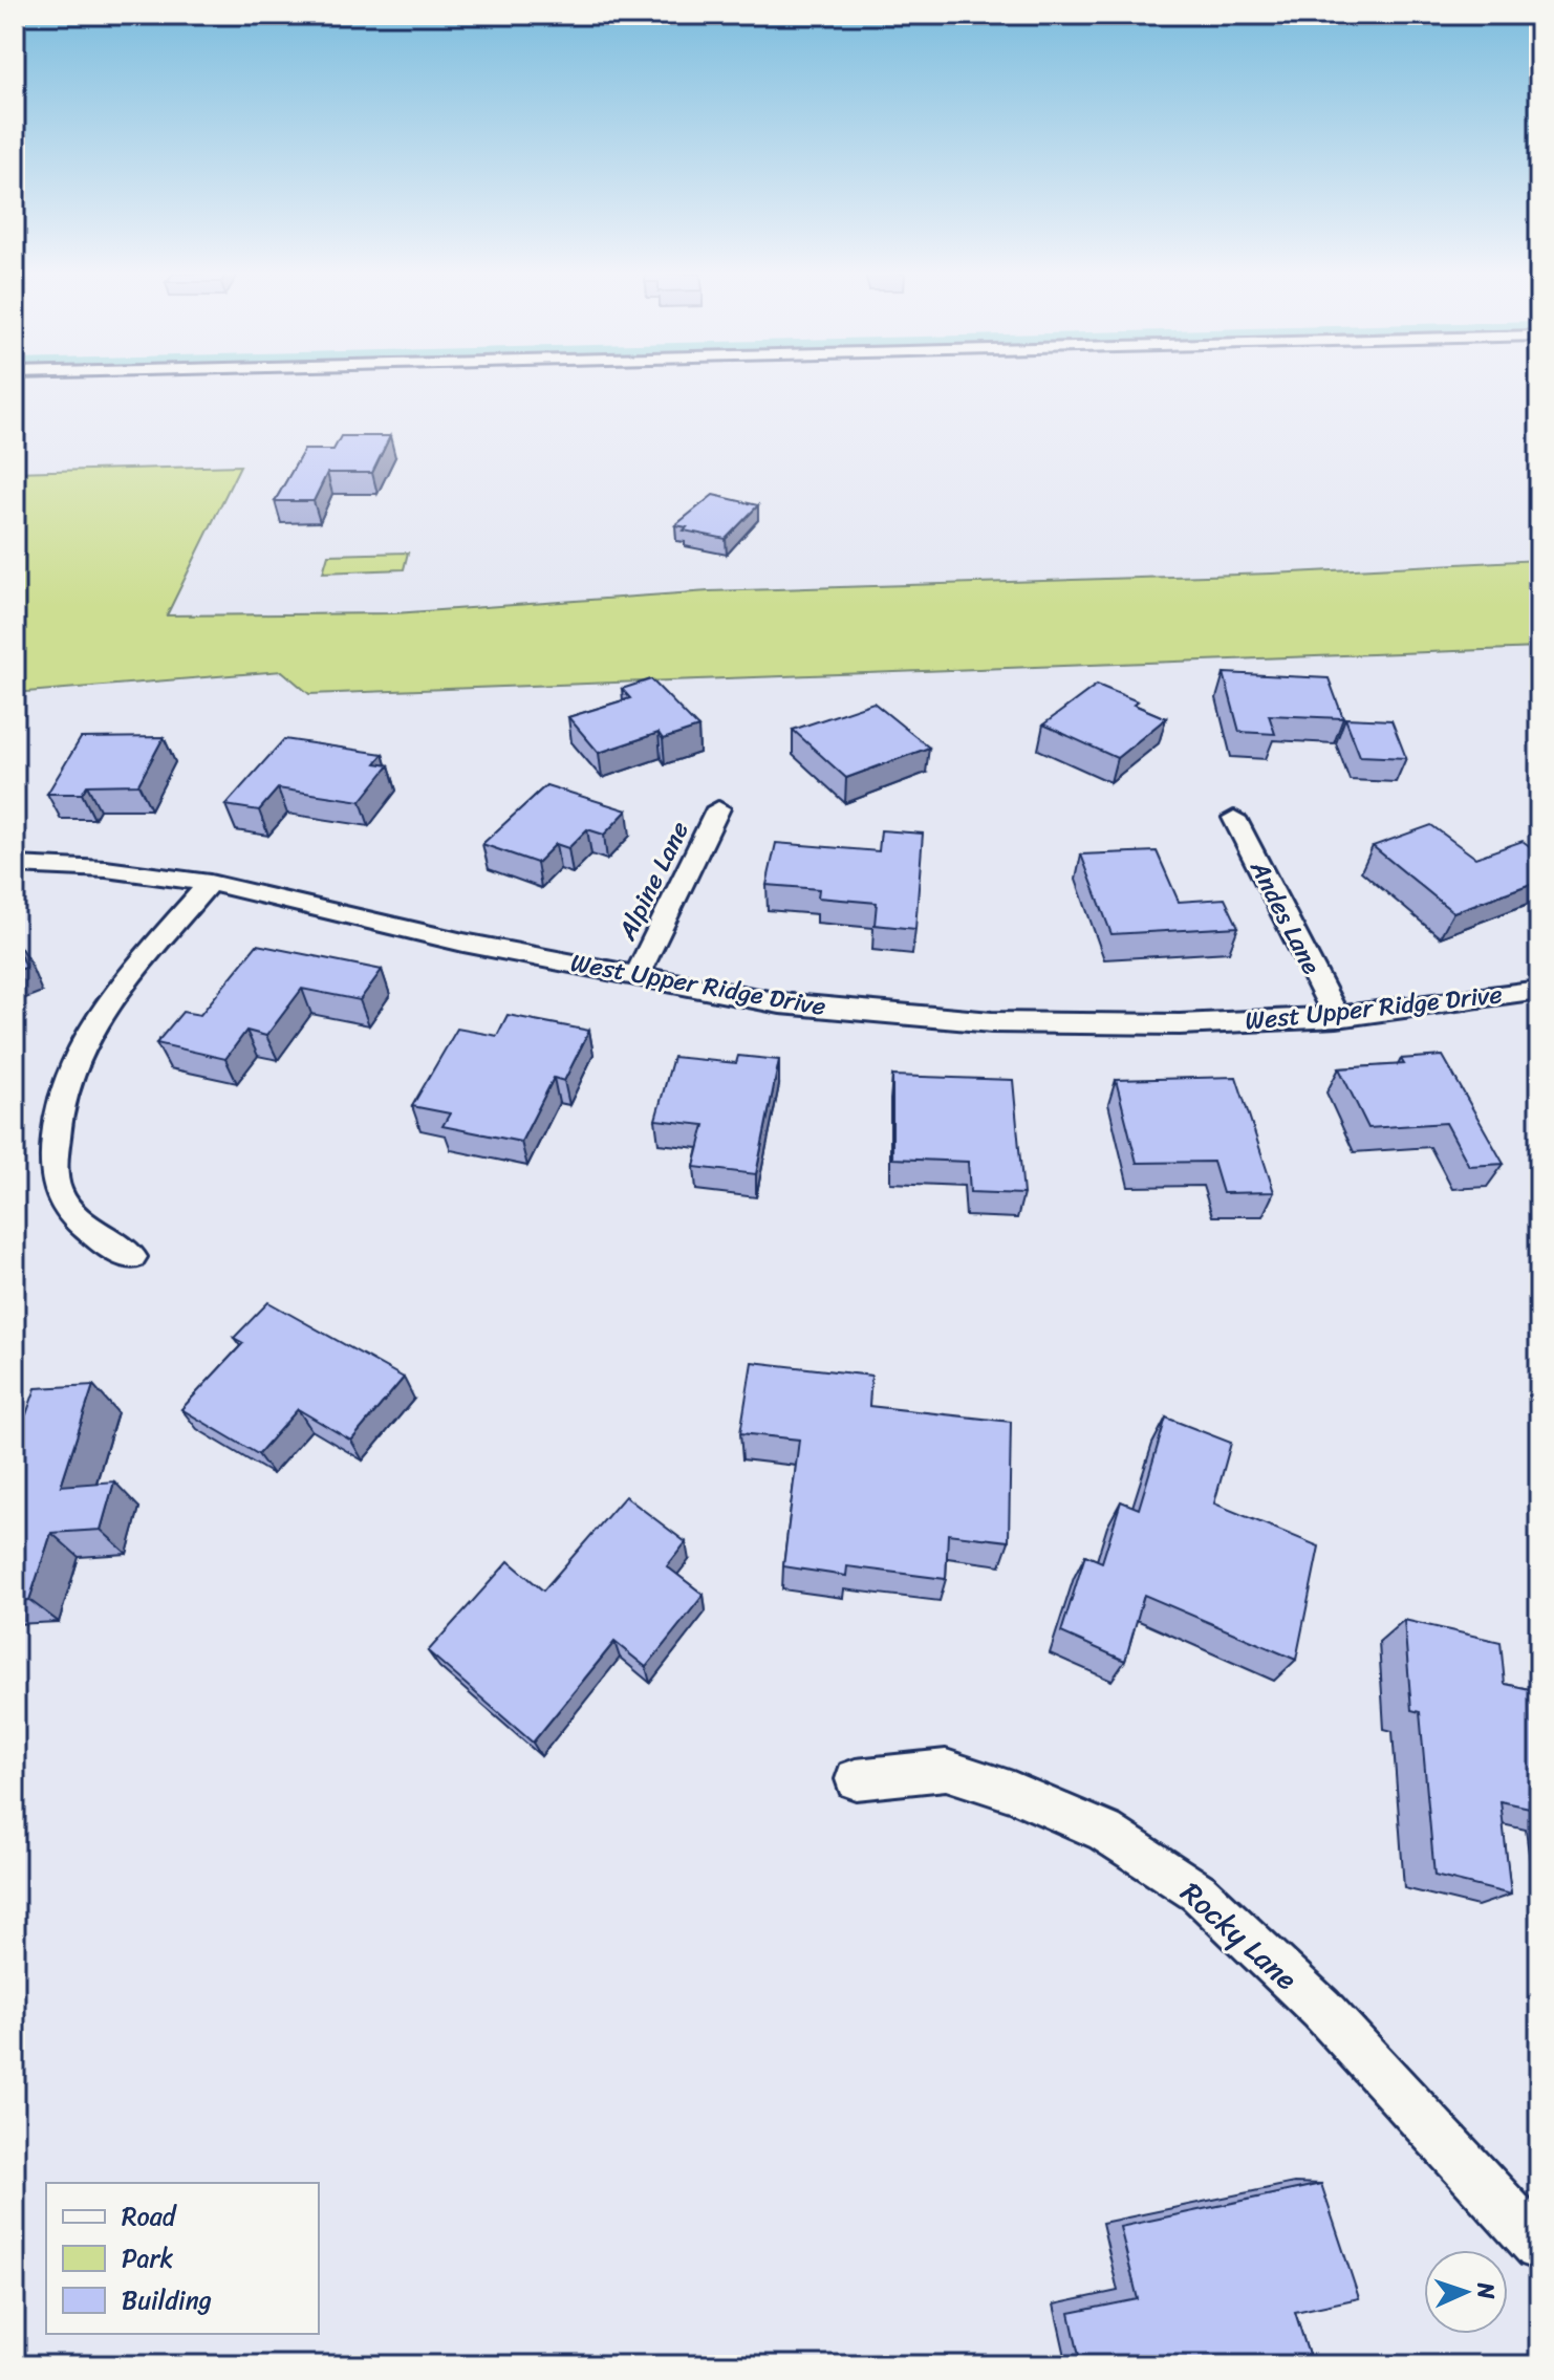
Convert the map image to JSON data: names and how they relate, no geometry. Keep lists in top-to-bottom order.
{
  "streets": {
    "street": [
      "Alpine Lane",
      "Andes Lane",
      "West Upper Ridge Drive",
      "Rocky Lane"
    ]
  },
  "crossings": [
    ["Alpine Lane", "West Upper Ridge Drive"],
    ["Andes Lane", "West Upper Ridge Drive"]
  ],
  "legend": ["Road", "Park", "Building"],
  "north": "right"
}
